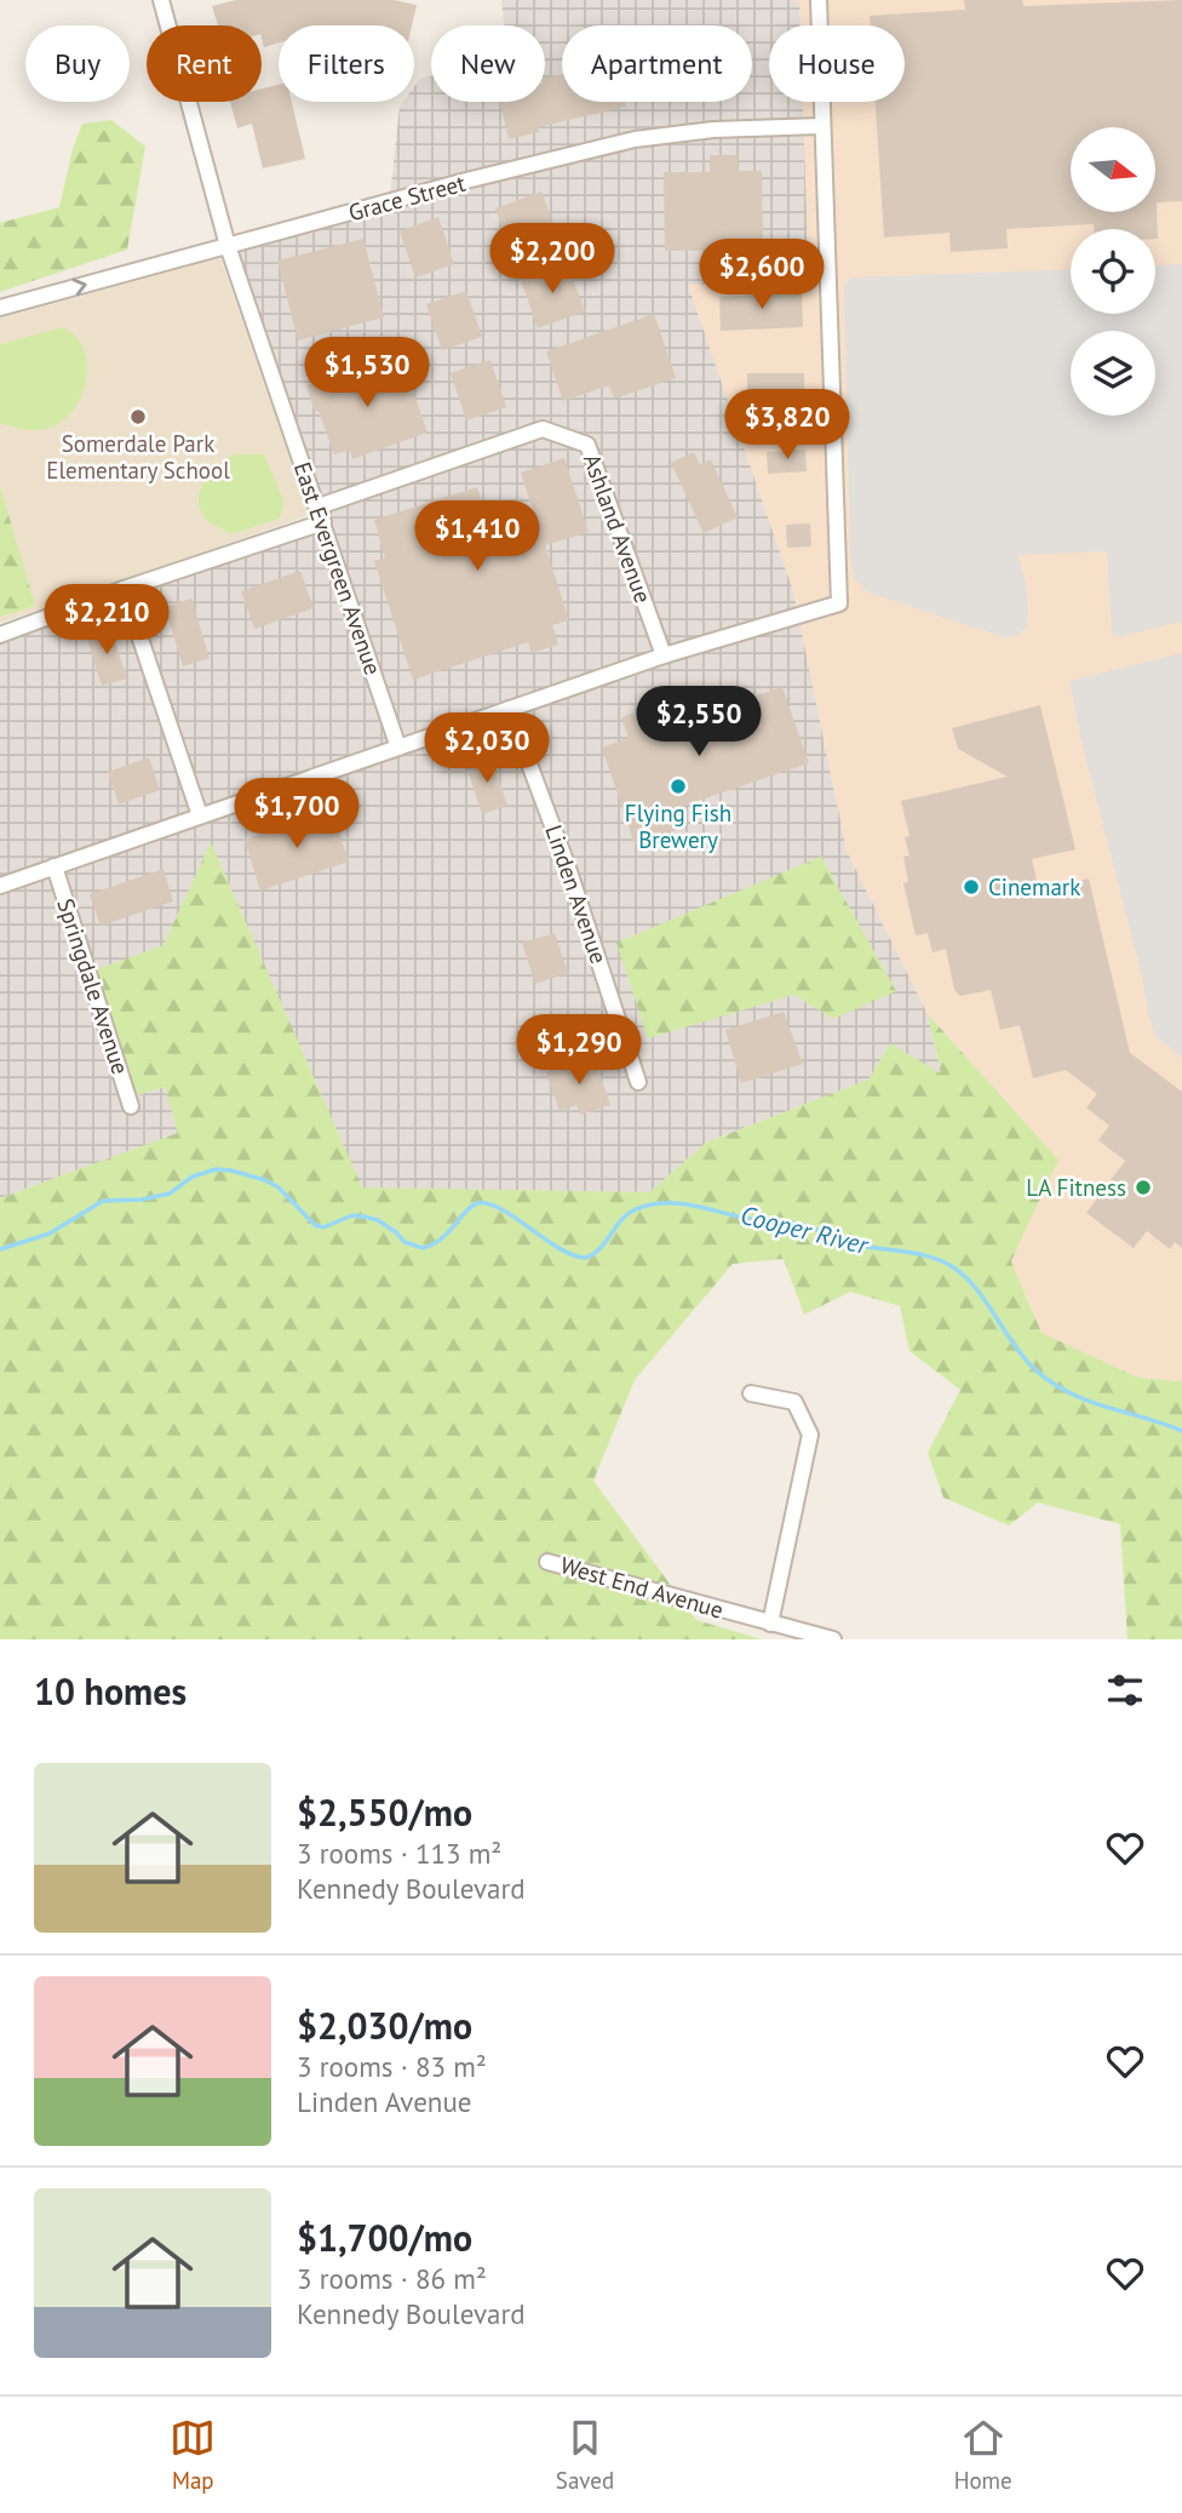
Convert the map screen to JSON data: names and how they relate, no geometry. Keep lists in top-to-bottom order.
{
  "streets": {
    "street": [
      "Grace Street",
      "Ashland Avenue",
      "East Evergreen Avenue",
      "Linden Avenue",
      "Springdale Avenue",
      "West End Avenue"
    ]
  },
  "crossings": [
    ["Grace Street", "East Evergreen Avenue"],
    ["Ashland Avenue", "East Evergreen Avenue"]
  ],
  "water": ["Cooper River"],
  "places": [
    "Somerdale Park Elementary School",
    "Flying Fish Brewery",
    "Cinemark",
    "LA Fitness"
  ],
  "north": "right",
  "page": {
    "chip": [
      "Buy",
      "Rent",
      "Filters",
      "New",
      "Apartment",
      "House"
    ],
    "price": [
      "$2,200",
      "$2,600",
      "$1,530",
      "$3,820",
      "$1,410",
      "$2,210",
      "$2,550",
      "$2,030",
      "$1,700",
      "$1,290"
    ],
    "heading": "10 homes",
    "list": [
      {
        "name": "$2,550/mo",
        "note": "3 rooms · 113 m² · Kennedy Boulevard"
      },
      {
        "name": "$2,030/mo",
        "note": "3 rooms · 83 m² · Linden Avenue"
      },
      {
        "name": "$1,700/mo",
        "note": "3 rooms · 86 m² · Kennedy Boulevard"
      }
    ],
    "tabs": ["Map", "Saved", "Home"]
  }
}
